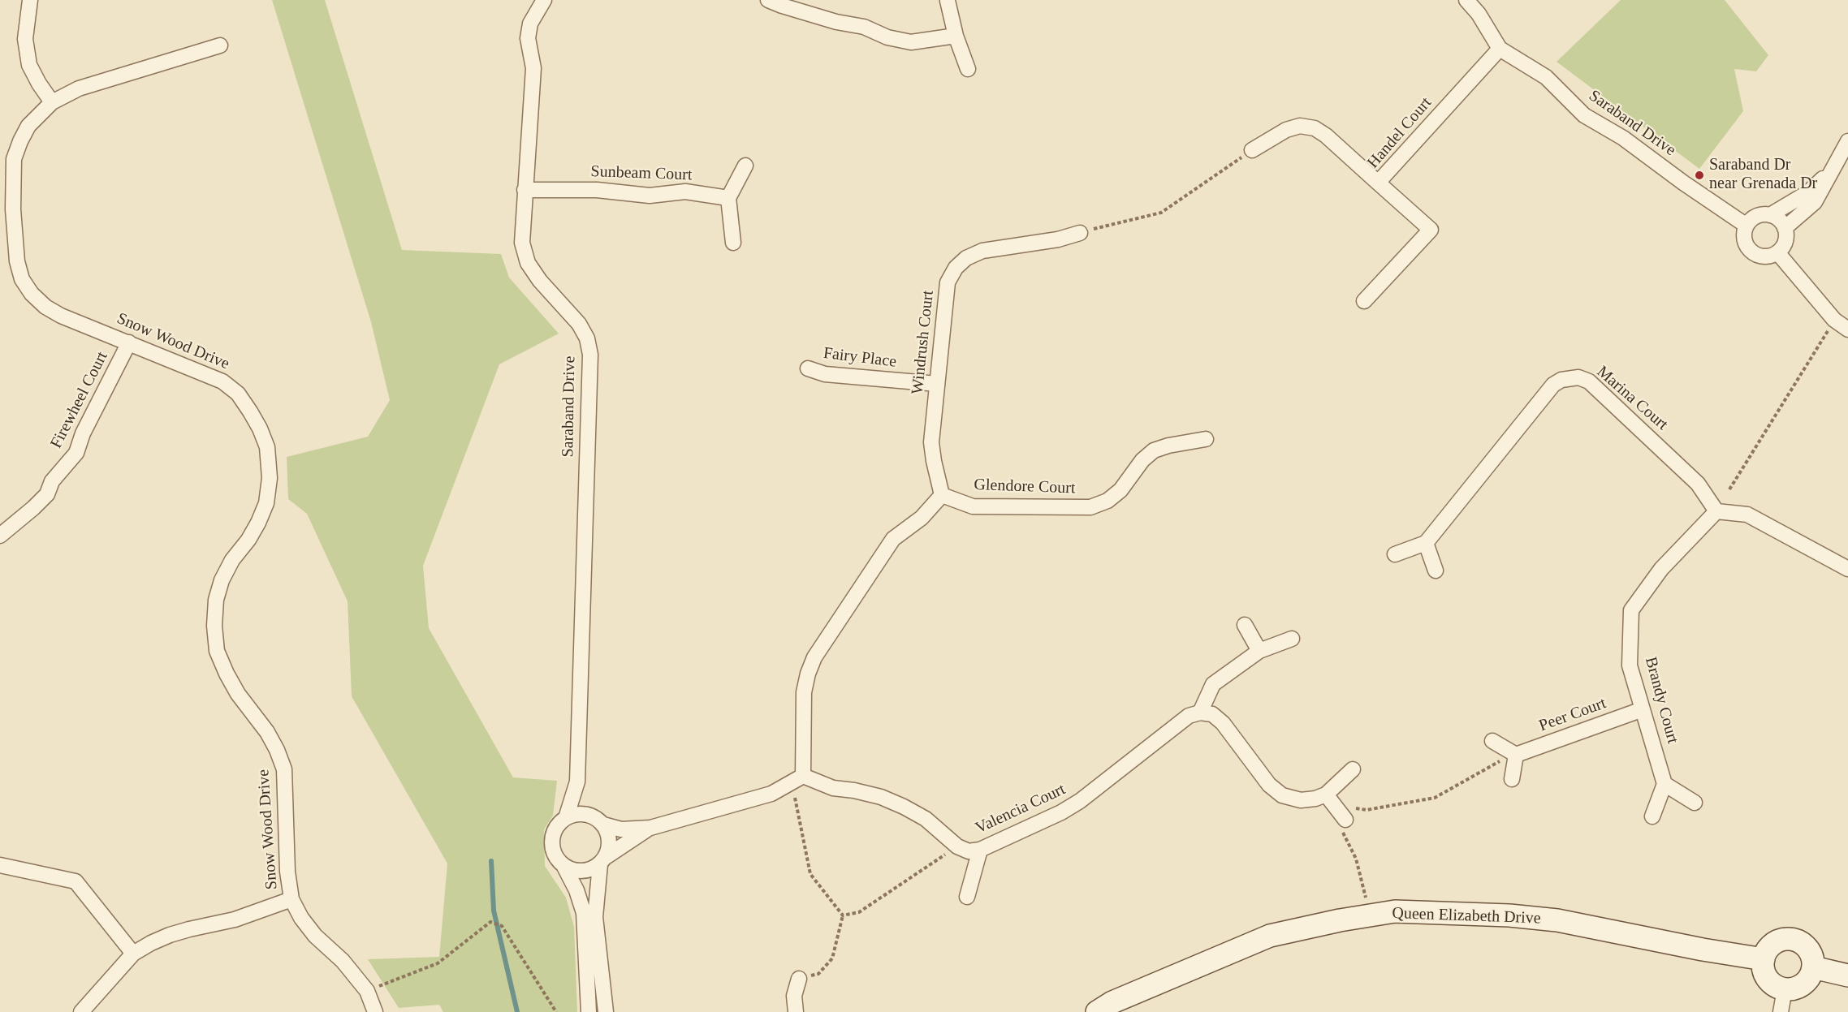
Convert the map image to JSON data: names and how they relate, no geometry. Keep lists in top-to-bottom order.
{
  "streets": {
    "street": [
      "Saraband Drive",
      "Handel Court",
      "Sunbeam Court",
      "Snow Wood Drive",
      "Windrush Court",
      "Fairy Place",
      "Marina Court",
      "Firewheel Court",
      "Glendore Court",
      "Brandy Court",
      "Peer Court",
      "Valencia Court",
      "Queen Elizabeth Drive"
    ]
  },
  "crossings": [
    ["Saraband Drive", "Handel Court"],
    ["Saraband Drive", "Sunbeam Court"],
    ["Snow Wood Drive", "Firewheel Court"],
    ["Windrush Court", "Fairy Place"],
    ["Windrush Court", "Glendore Court"],
    ["Marina Court", "Brandy Court"],
    ["Brandy Court", "Peer Court"]
  ],
  "places": ["Saraband Dr near Grenada Dr"]
}
